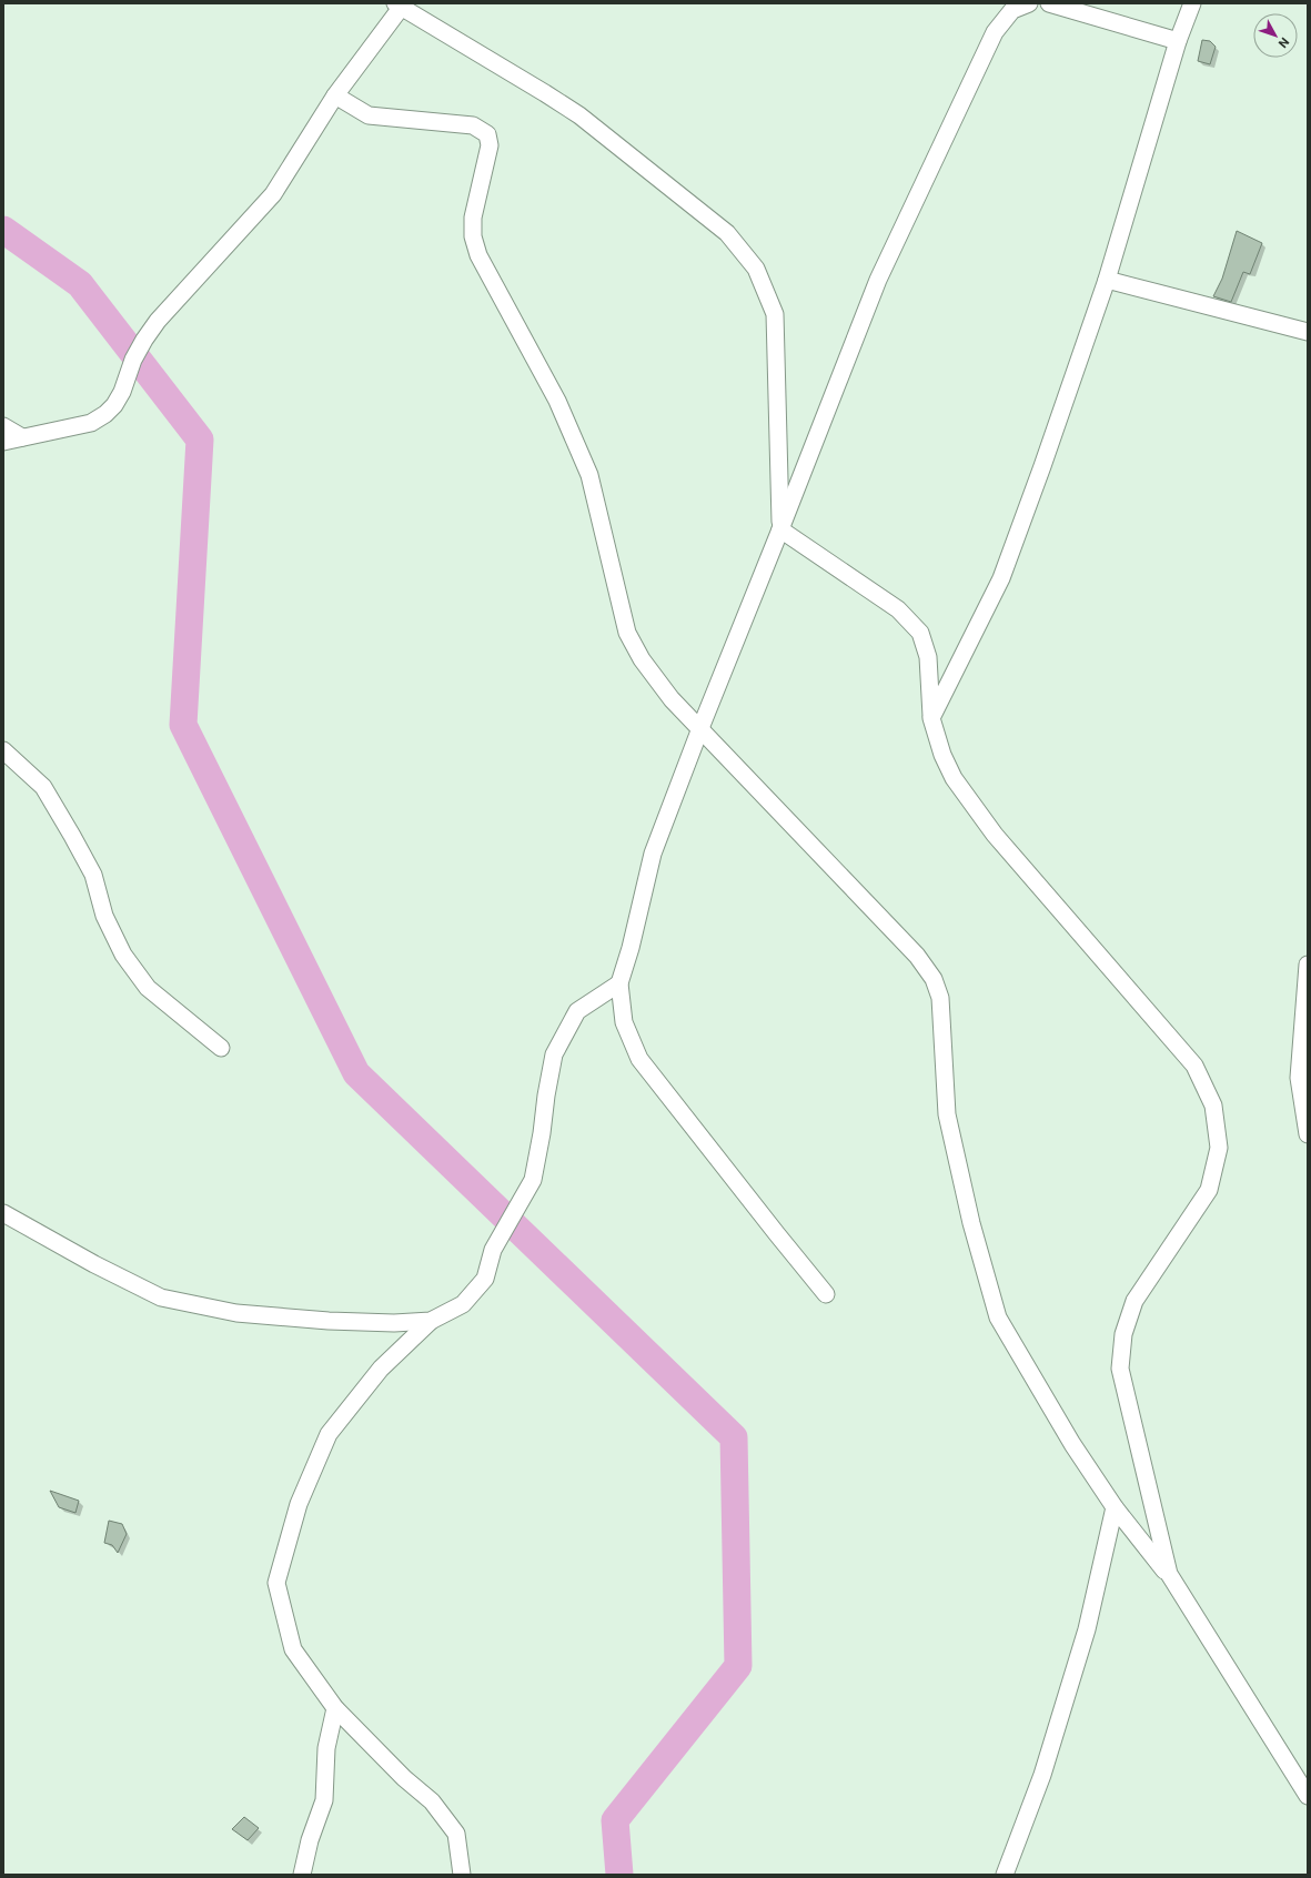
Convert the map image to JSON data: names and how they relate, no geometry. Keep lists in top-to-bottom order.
{
  "north": "bottom right"
}
